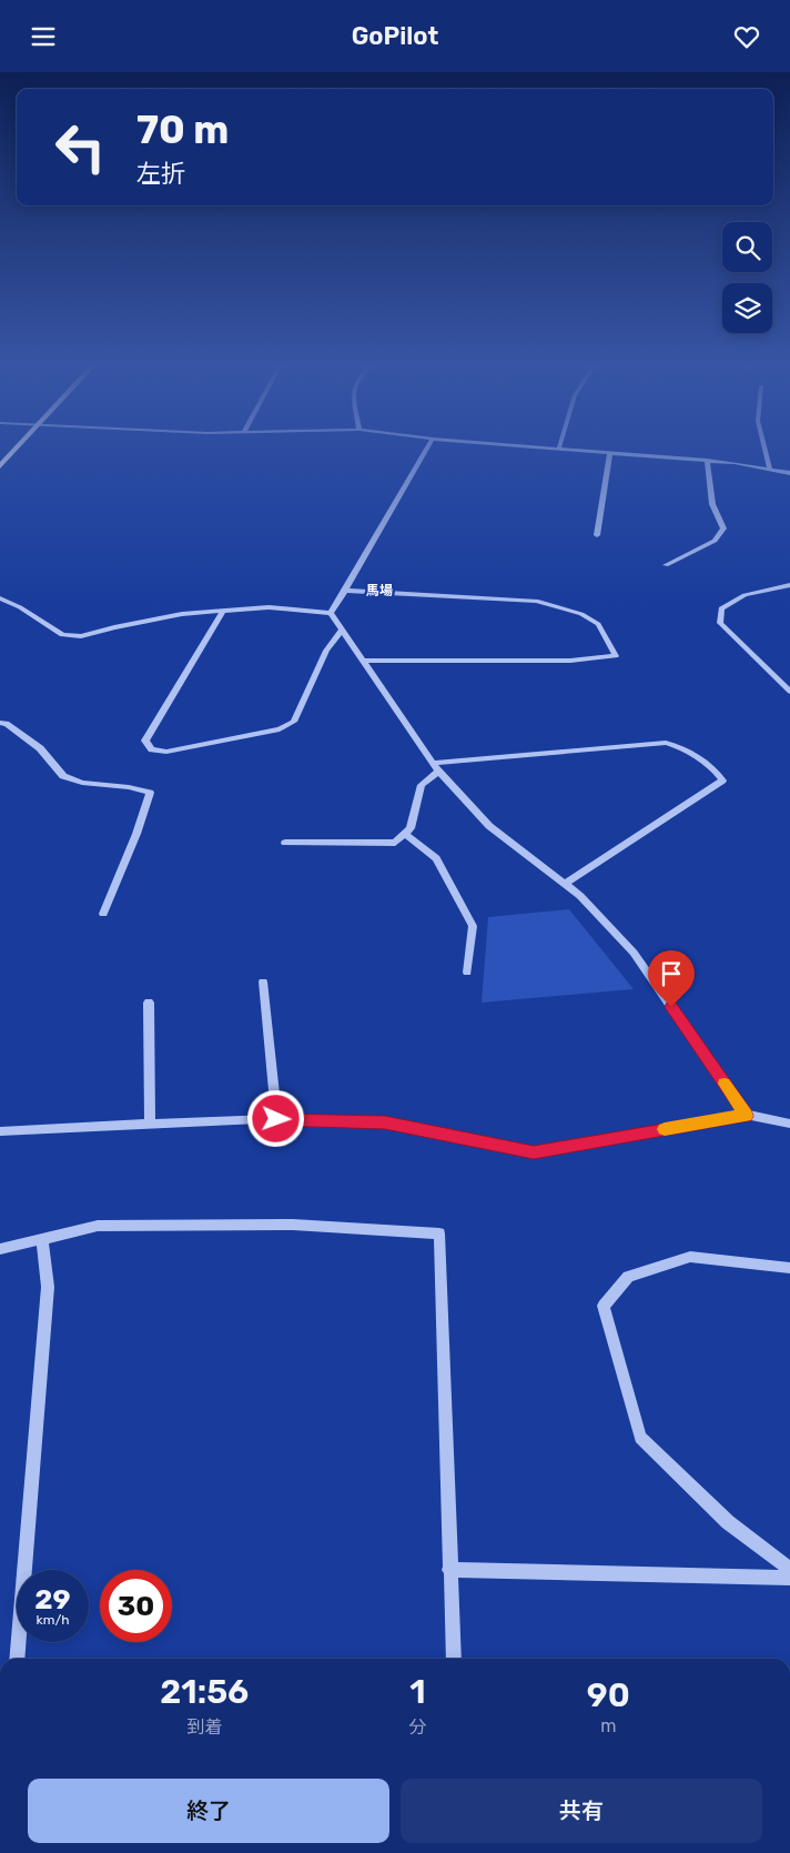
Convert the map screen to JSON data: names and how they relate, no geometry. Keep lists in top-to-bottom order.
{
  "districts": ["馬場"],
  "page": {
    "header": "GoPilot",
    "turn": ["70 m", "左折"],
    "speed": "29 km/h",
    "limit": "30",
    "eta": [
      "21:56",
      "到着",
      "1",
      "分",
      "90",
      "m"
    ],
    "buttons": ["終了", "共有"]
  }
}
